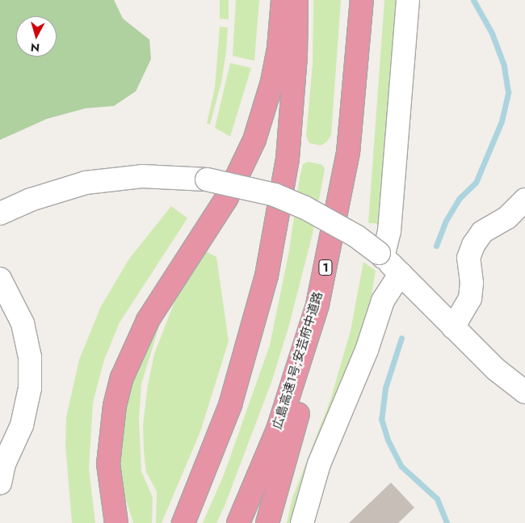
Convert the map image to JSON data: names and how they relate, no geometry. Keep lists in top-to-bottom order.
{
  "streets": {
    "highway": ["1", "広島高速1号;安芸府中道路"]
  },
  "north": "bottom"
}
